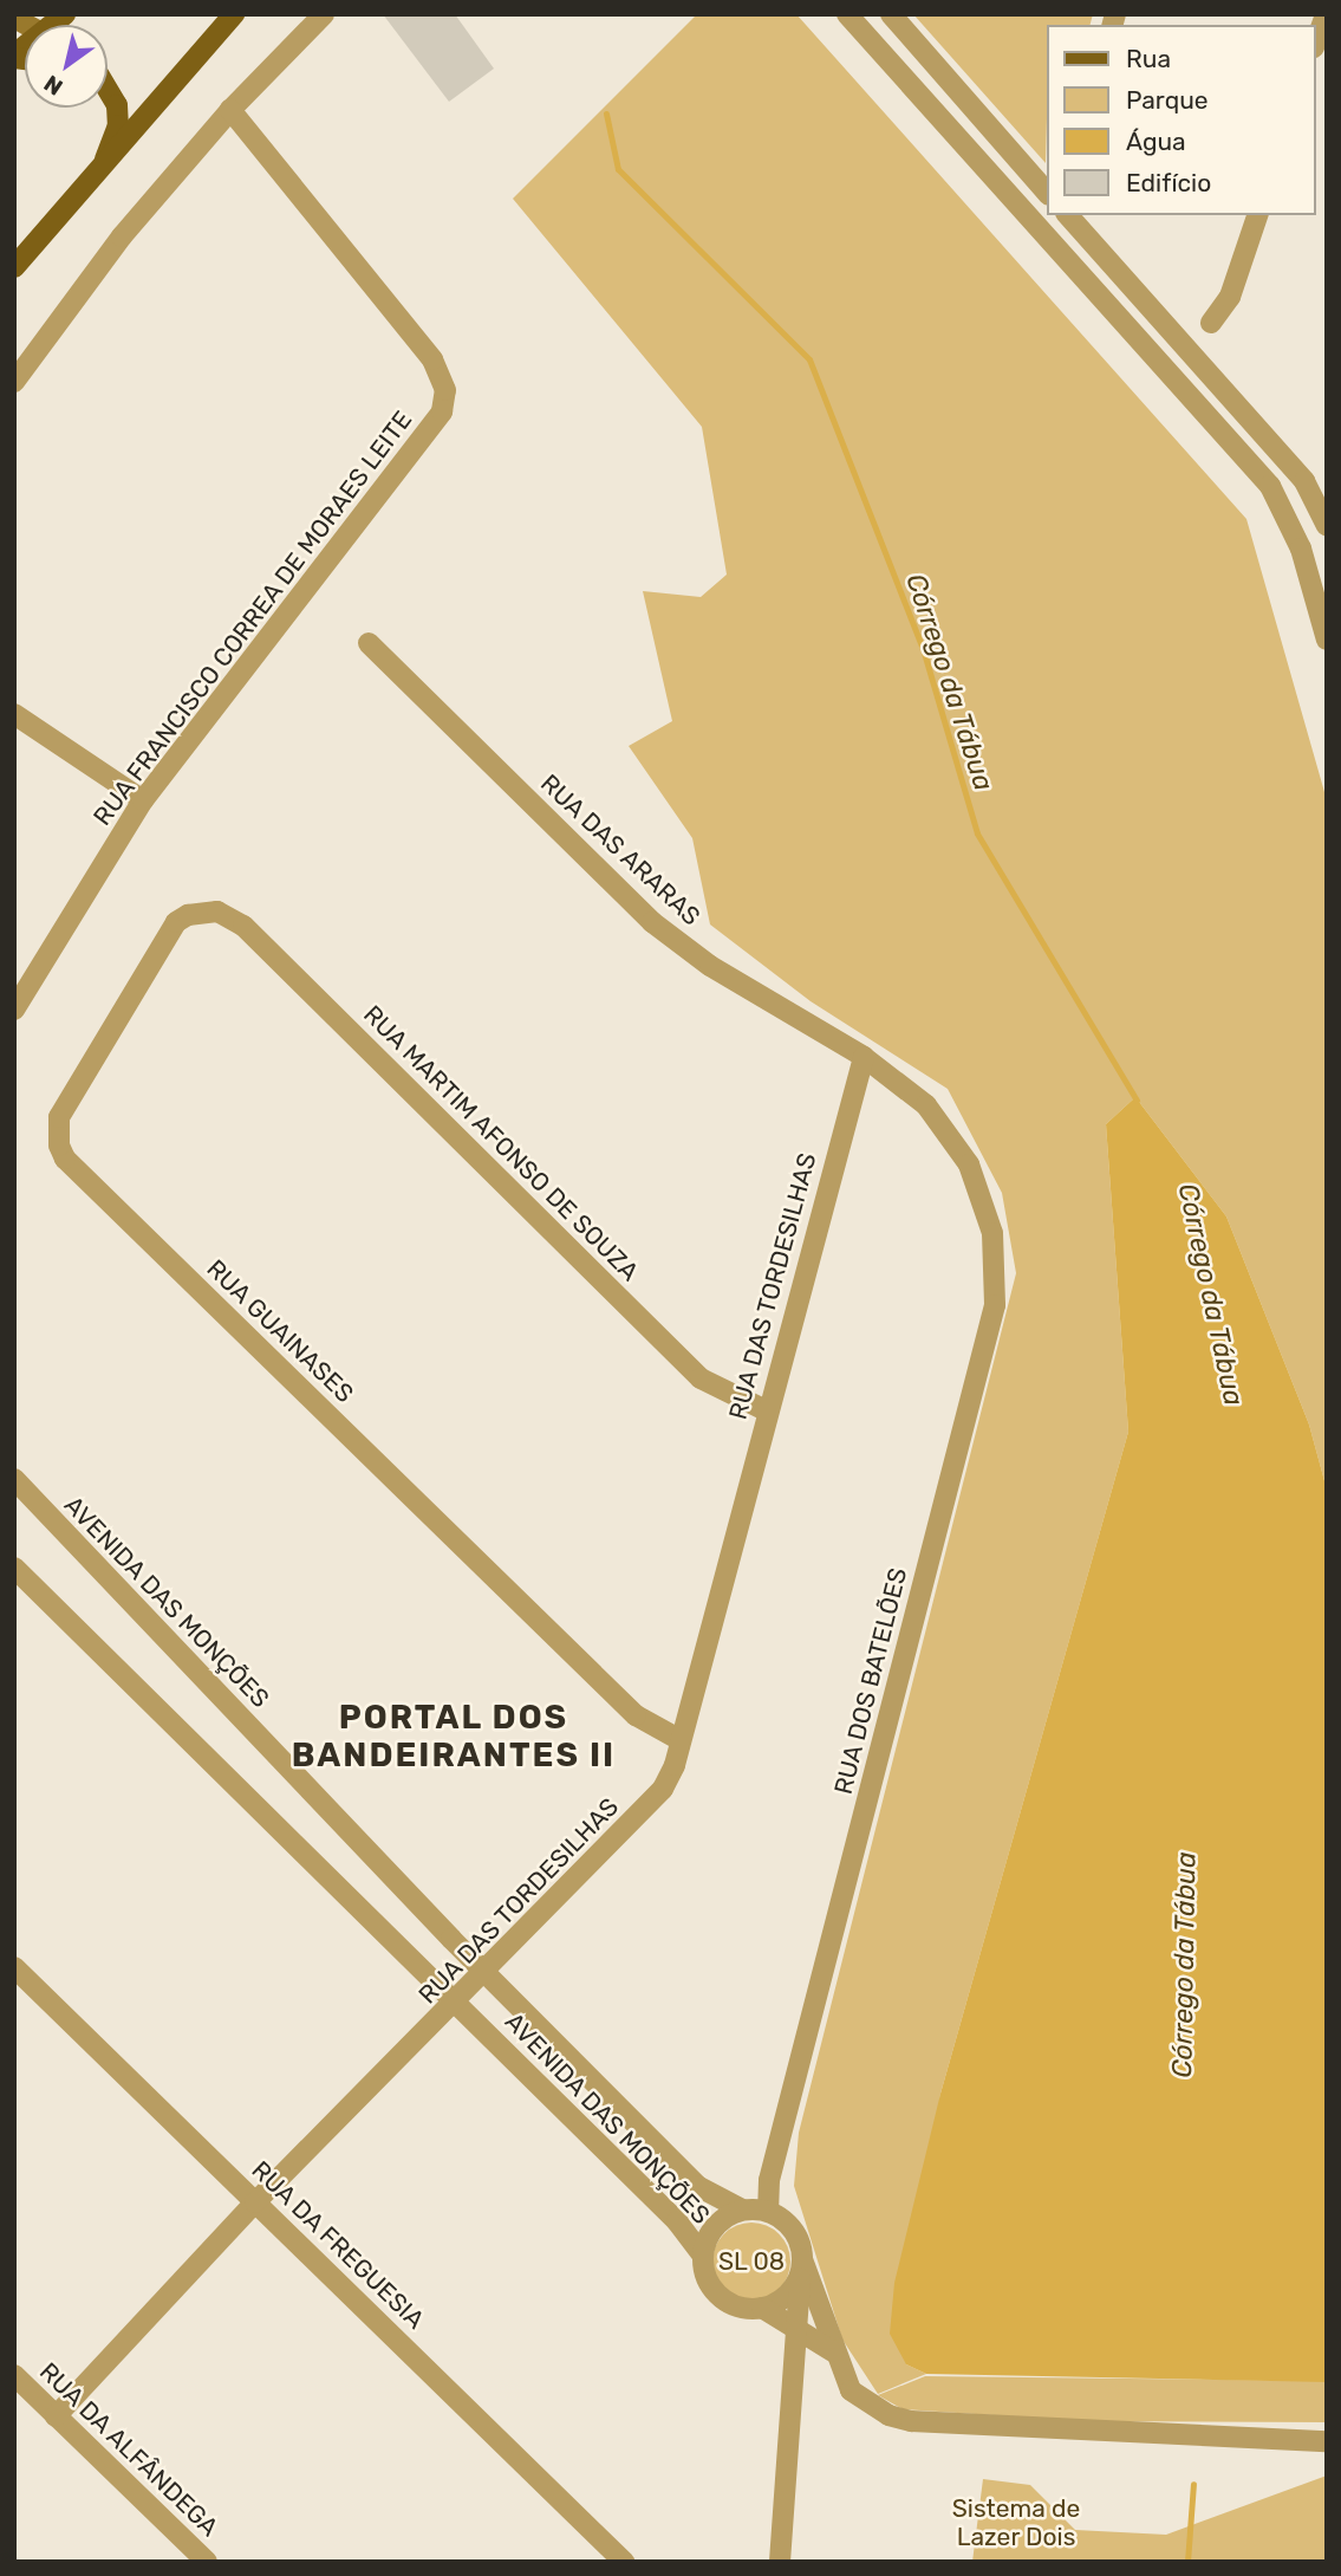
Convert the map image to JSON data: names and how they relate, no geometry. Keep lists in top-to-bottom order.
{
  "streets": {
    "street": [
      "RUA FRANCISCO CORREA DE MORAES LEITE",
      "RUA DAS ARARAS",
      "RUA MARTIM AFONSO DE SOUZA",
      "RUA DAS TORDESILHAS",
      "RUA GUAINASES",
      "AVENIDA DAS MONÇÕES",
      "RUA DOS BATELÕES",
      "RUA DA FREGUESIA",
      "RUA DA ALFÂNDEGA"
    ]
  },
  "crossings": [
    ["RUA DAS ARARAS", "RUA DAS TORDESILHAS"],
    ["RUA DAS ARARAS", "RUA DOS BATELÕES"],
    ["RUA MARTIM AFONSO DE SOUZA", "RUA DAS TORDESILHAS"],
    ["RUA MARTIM AFONSO DE SOUZA", "RUA GUAINASES"],
    ["RUA DAS TORDESILHAS", "RUA GUAINASES"],
    ["RUA DAS TORDESILHAS", "AVENIDA DAS MONÇÕES"],
    ["RUA DAS TORDESILHAS", "RUA DA FREGUESIA"],
    ["RUA DAS TORDESILHAS", "RUA DA ALFÂNDEGA"],
    ["AVENIDA DAS MONÇÕES", "RUA DOS BATELÕES"]
  ],
  "districts": ["PORTAL DOS BANDEIRANTES II"],
  "water": ["Córrego da Tábua"],
  "parks": ["SL 08", "Sistema de Lazer Dois"],
  "legend": [
    "Rua",
    "Parque",
    "Água",
    "Edifício"
  ],
  "north": "bottom left"
}
